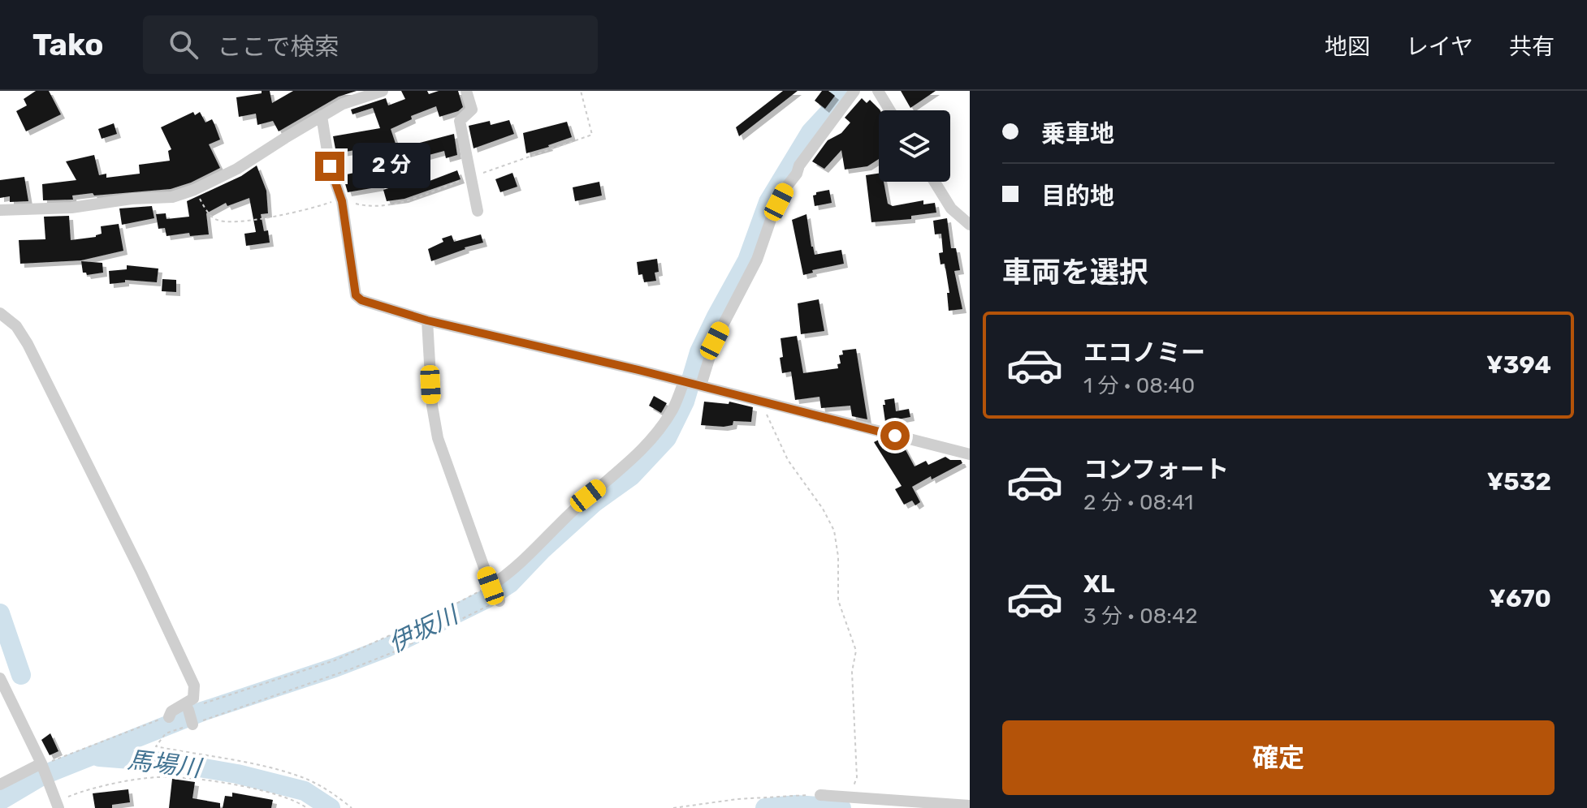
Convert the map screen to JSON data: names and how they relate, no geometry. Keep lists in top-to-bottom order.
{
  "water": ["伊坂川", "馬場川"],
  "page": {
    "header": "Tako",
    "search": "ここで検索",
    "nav": ["地図", "レイヤ", "共有"],
    "banner": ["乗車地", "目的地"],
    "bubble": "2 分",
    "heading": "車両を選択",
    "list": [
      {
        "name": "エコノミー",
        "note": "1 分 · 08:40",
        "value": "¥394"
      },
      {
        "name": "コンフォート",
        "note": "2 分 · 08:41",
        "value": "¥532"
      },
      {
        "name": "XL",
        "note": "3 分 · 08:42",
        "value": "¥670"
      }
    ],
    "buttons": "確定"
  }
}
